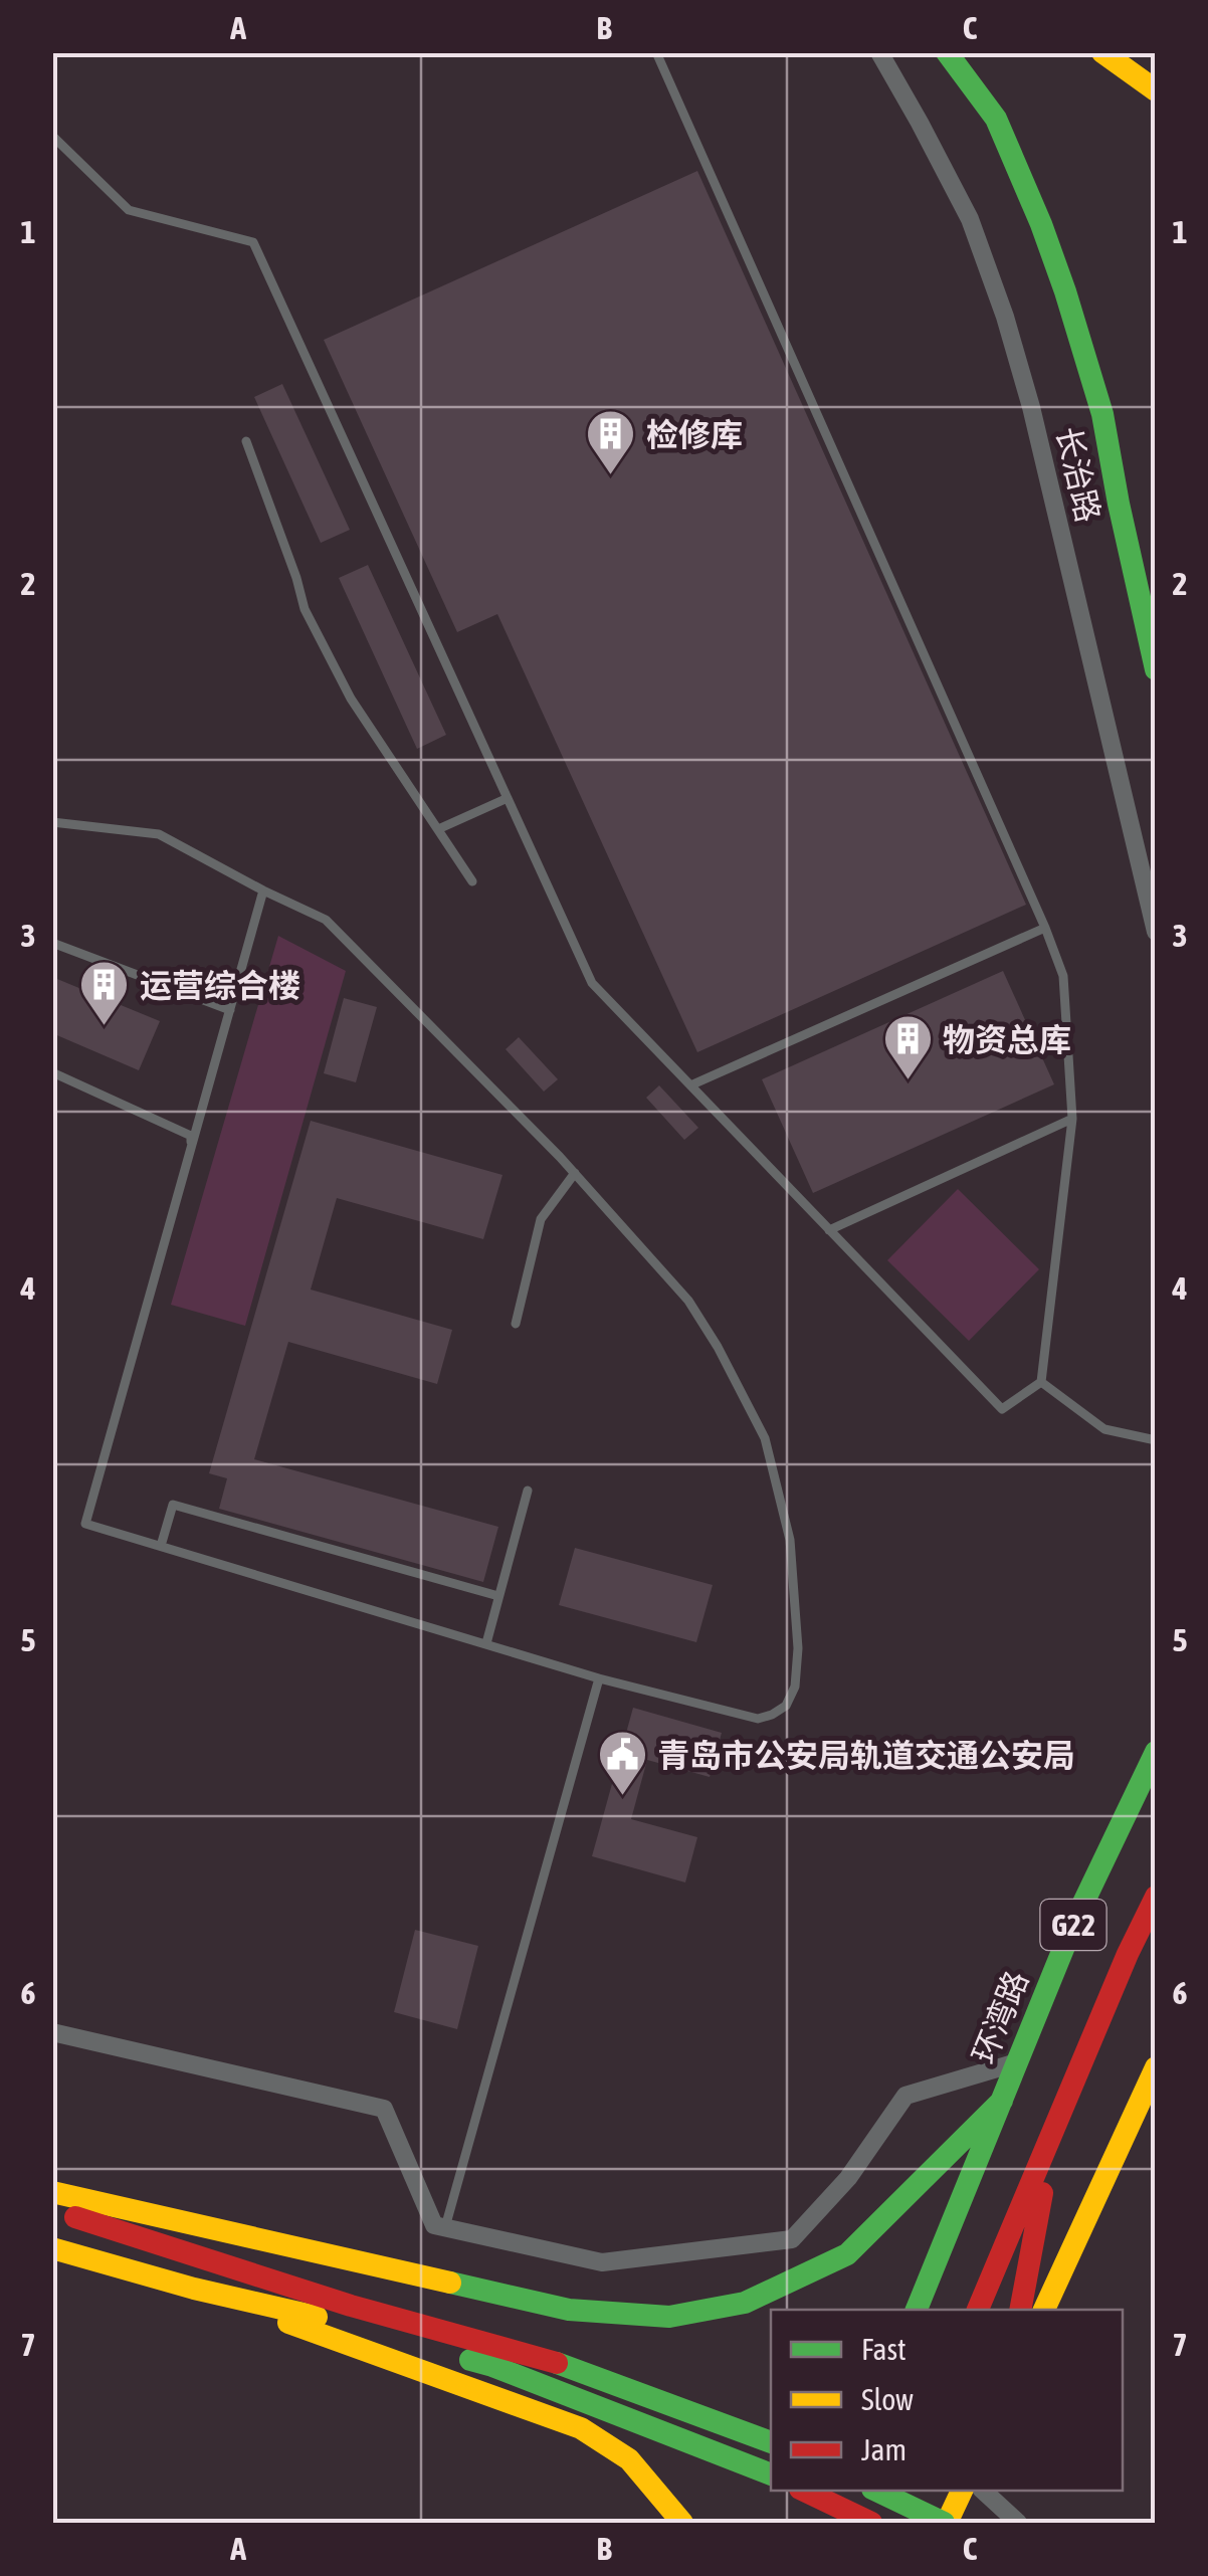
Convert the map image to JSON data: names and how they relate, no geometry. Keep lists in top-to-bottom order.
{
  "streets": {
    "main road": ["G22", "环湾路"],
    "street": ["长治路"]
  },
  "places": {
    "building": ["检修库", "运营综合楼", "物资总库"],
    "public building": ["青岛市公安局轨道交通公安局"]
  },
  "legend": ["Fast", "Slow", "Jam"],
  "grid": {
    "columns": ["A", "B", "C"],
    "rows": [
      "1",
      "2",
      "3",
      "4",
      "5",
      "6",
      "7"
    ]
  }
}
